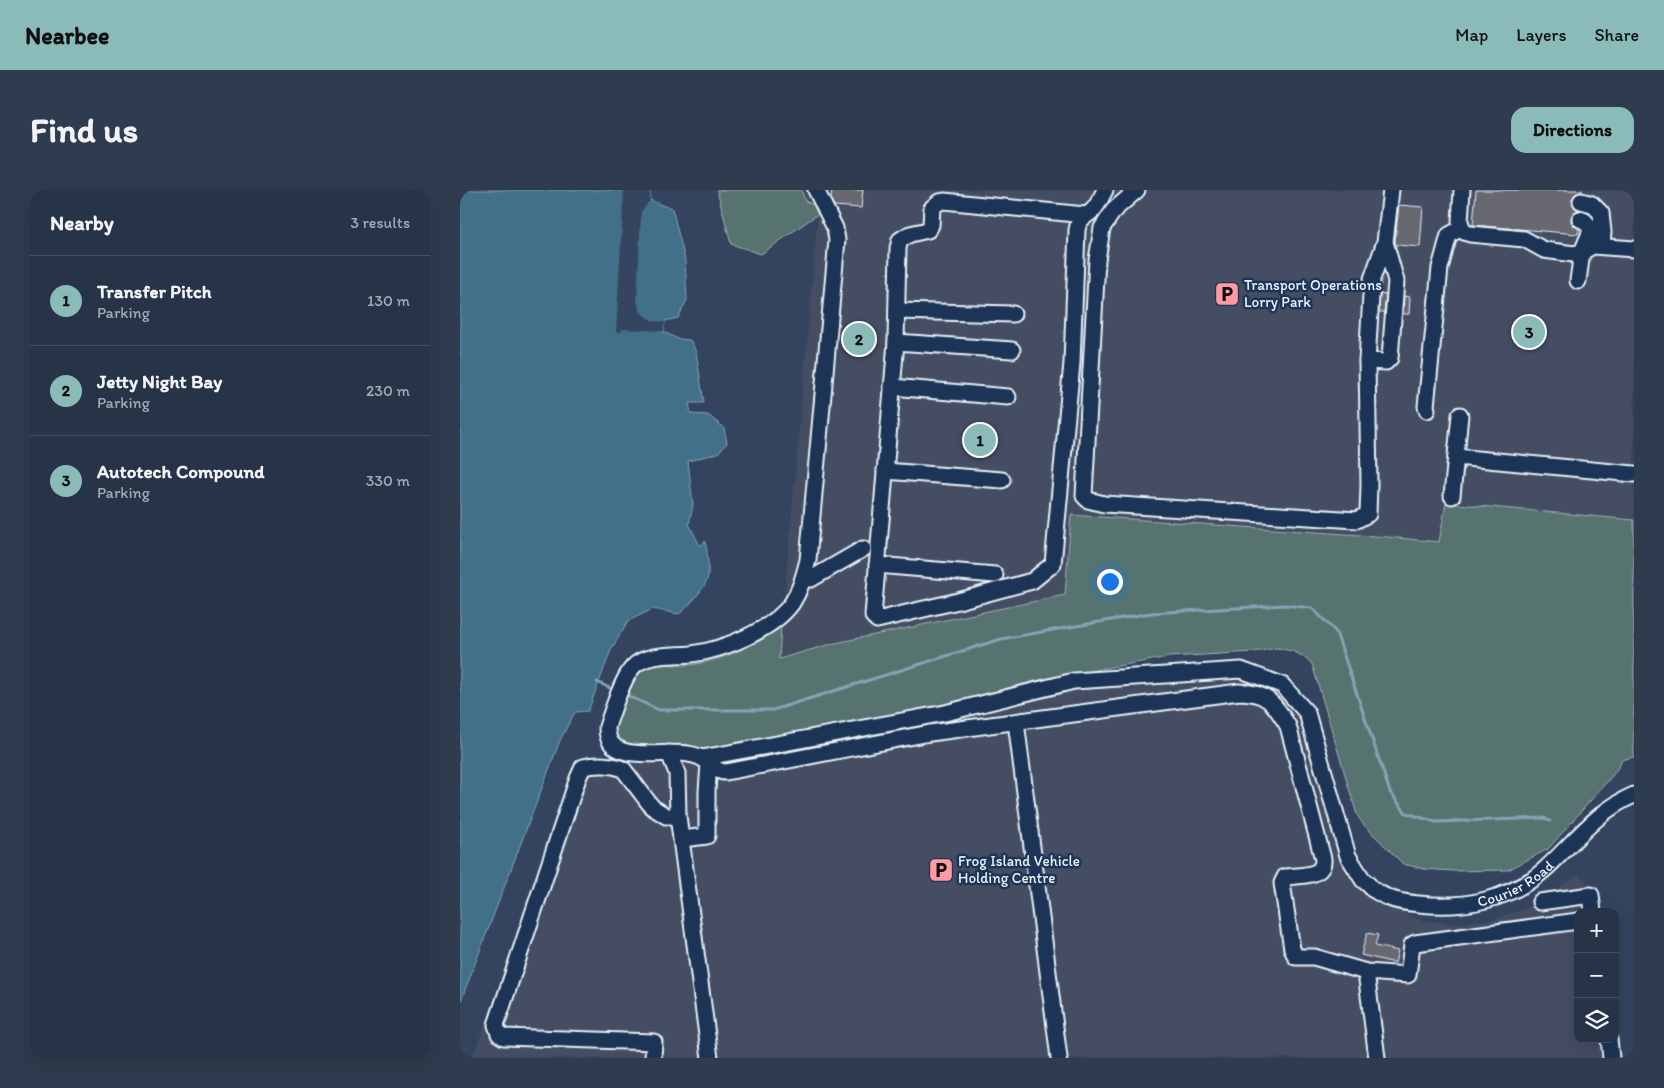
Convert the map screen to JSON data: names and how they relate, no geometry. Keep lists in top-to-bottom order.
{
  "streets": {
    "street": ["Courier Road"]
  },
  "places": {
    "parking": ["Transport Operations Lorry Park", "Frog Island Vehicle Holding Centre"]
  },
  "page": {
    "header": "Nearbee",
    "nav": ["Map", "Layers", "Share"],
    "buttons": "Directions",
    "title": "Find us",
    "heading": ["Nearby", "3 results"],
    "list": [
      {
        "mark": "1",
        "name": "Transfer Pitch",
        "note": "Parking",
        "value": "130 m"
      },
      {
        "mark": "2",
        "name": "Jetty Night Bay",
        "note": "Parking",
        "value": "230 m"
      },
      {
        "mark": "3",
        "name": "Autotech Compound",
        "note": "Parking",
        "value": "330 m"
      }
    ],
    "pins": ["3", "2", "1"],
    "map_buttons": ["+", "−"]
  }
}
